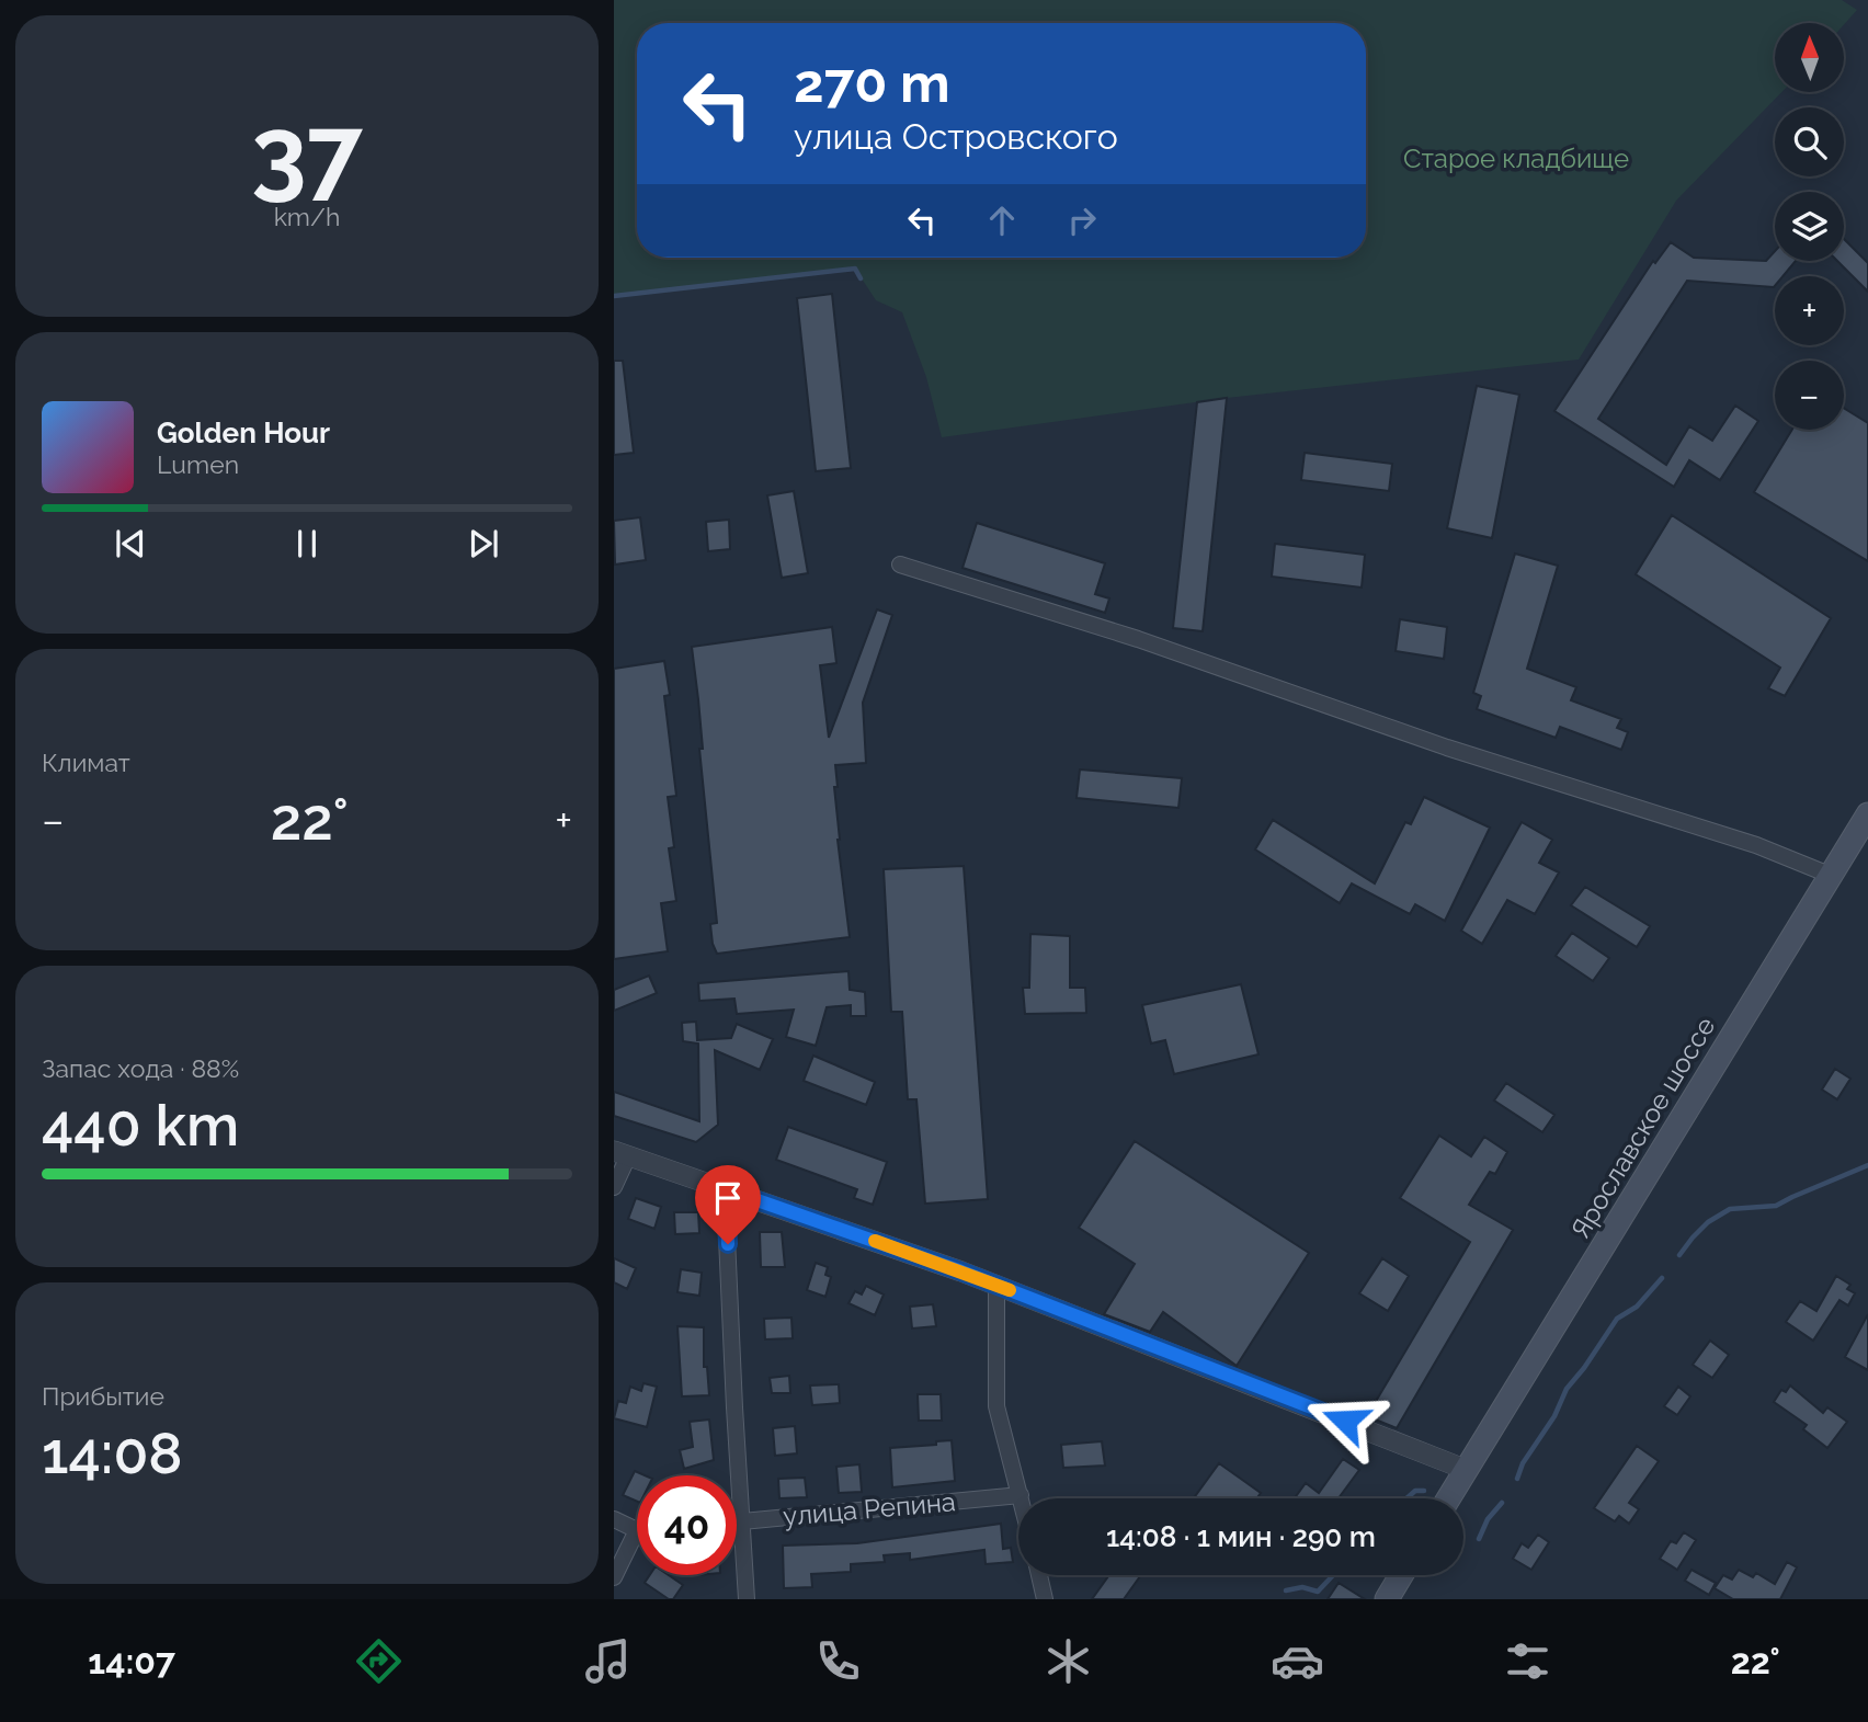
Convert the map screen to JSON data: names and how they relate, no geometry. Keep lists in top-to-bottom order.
{
  "streets": {
    "main road": ["Ярославское шоссе"],
    "street": ["улица Репина"]
  },
  "parks": ["Старое кладбище"],
  "north": "top",
  "page": {
    "tile": [
      ["37", "km/h"],
      "Климат",
      ["Запас хода · 88%", "440 km"],
      ["Прибытие", "14:08"]
    ],
    "map_buttons": ["+", "−"],
    "turn": ["270 m", "улица Островского"],
    "song": ["Golden Hour", "Lumen"],
    "heat": ["−", "22°", "+"],
    "limit": "40",
    "trip": "14:08 · 1 мин · 290 m",
    "tabs": ["14:07", "22°"]
  }
}
